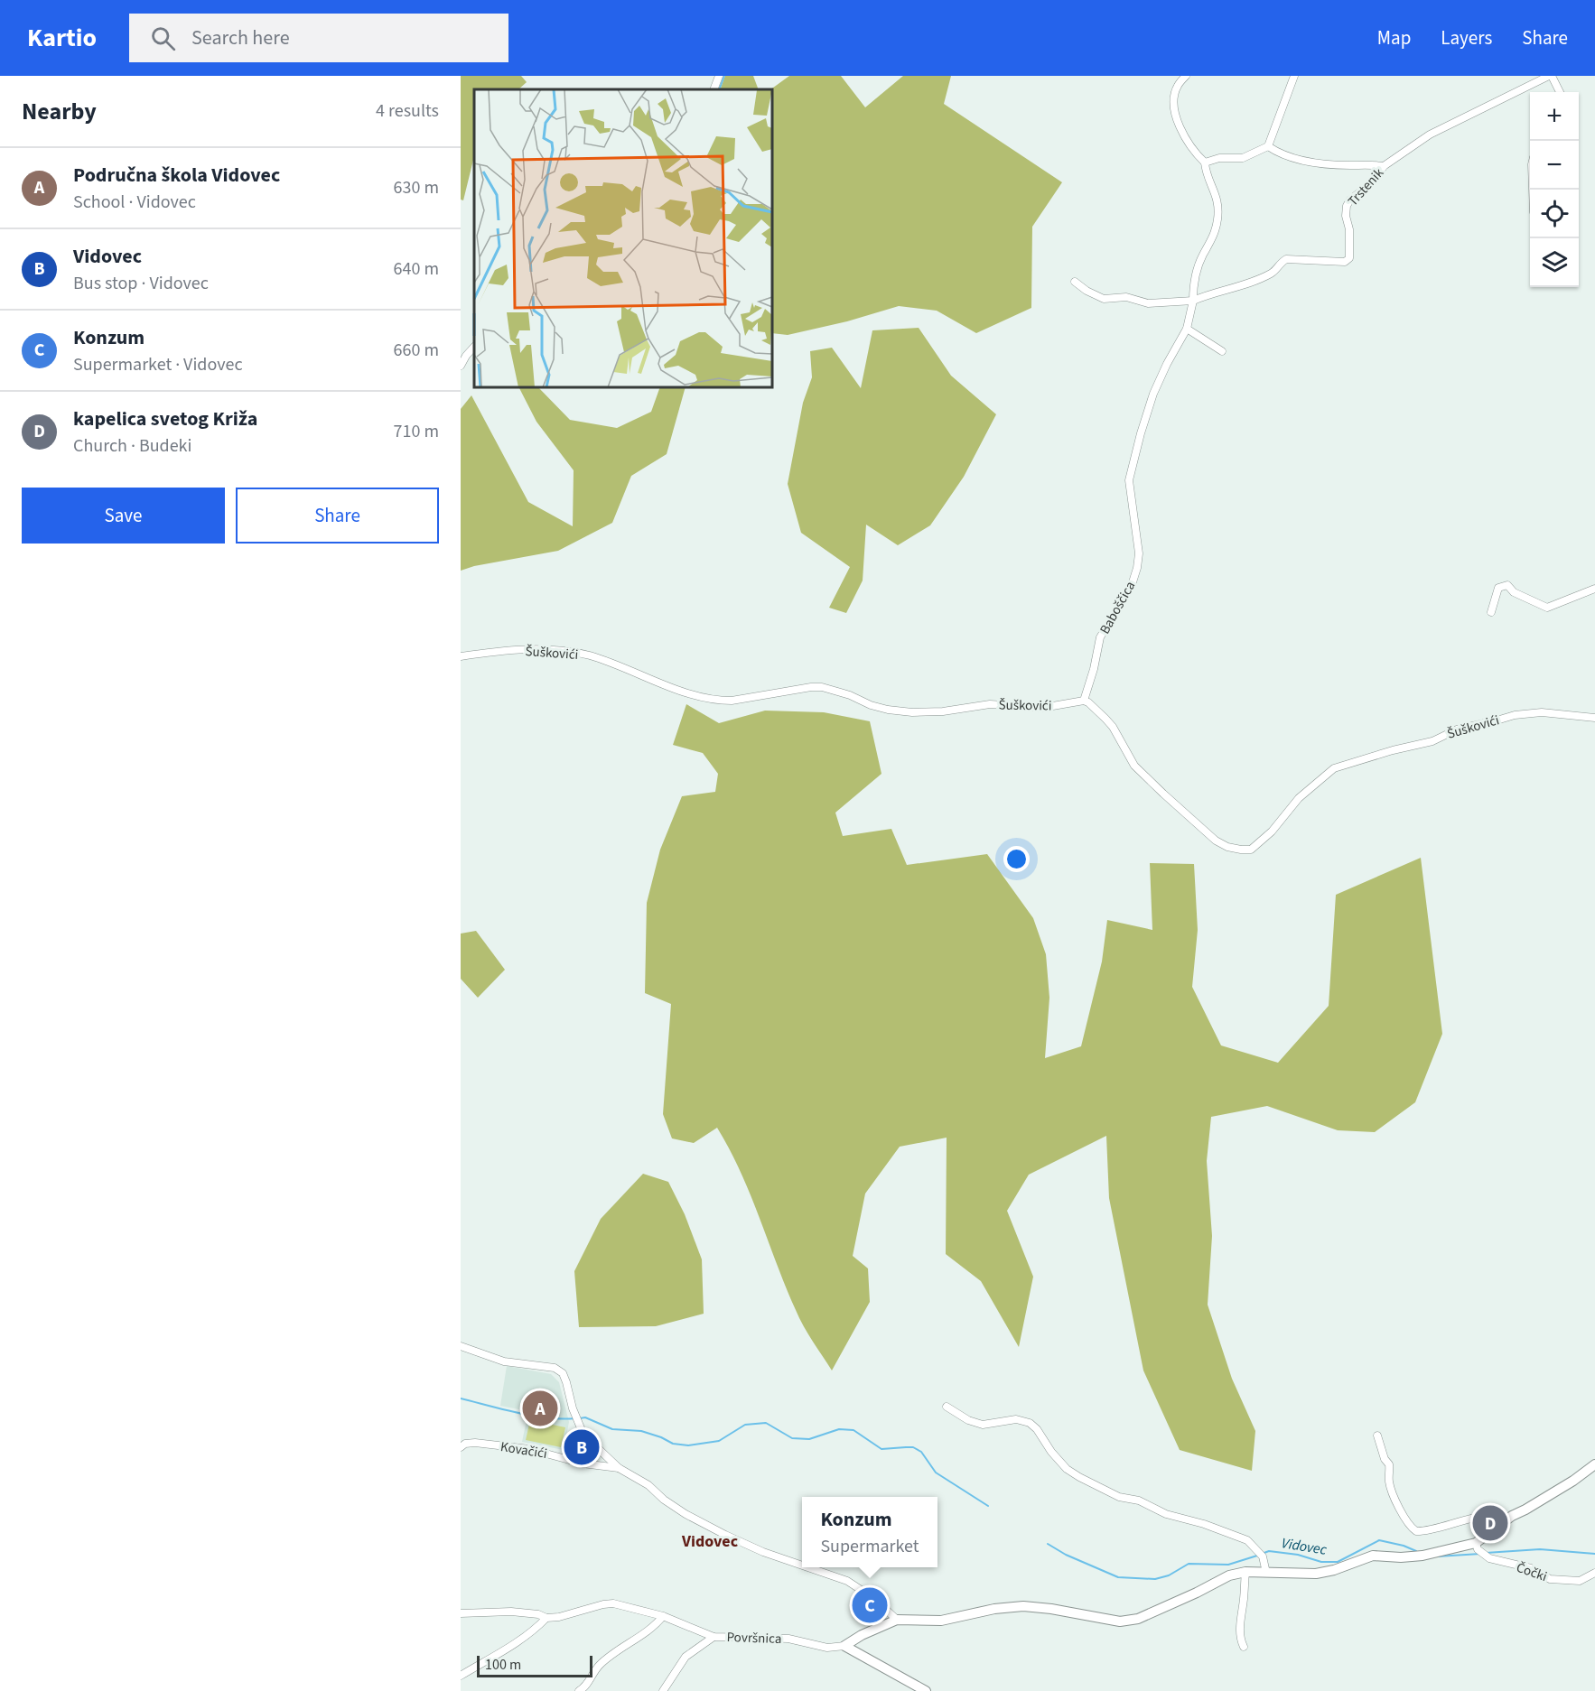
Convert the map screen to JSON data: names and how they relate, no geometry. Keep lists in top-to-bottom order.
{
  "streets": {
    "street": [
      "Trstenik",
      "Baboščica",
      "Šuškovići",
      "Kovačići",
      "Čočki",
      "Površnica"
    ]
  },
  "crossings": [
    ["Baboščica", "Šuškovići"]
  ],
  "districts": ["Vidovec"],
  "water": ["Vidovec"],
  "scale_bar": "100 m",
  "page": {
    "header": "Kartio",
    "search": "Search here",
    "nav": ["Map", "Layers", "Share"],
    "heading": ["Nearby", "4 results"],
    "map_buttons": ["+", "−"],
    "list": [
      {
        "mark": "A",
        "name": "Područna škola Vidovec",
        "note": "School · Vidovec",
        "value": "630 m"
      },
      {
        "mark": "B",
        "name": "Vidovec",
        "note": "Bus stop · Vidovec",
        "value": "640 m"
      },
      {
        "mark": "C",
        "name": "Konzum",
        "note": "Supermarket · Vidovec",
        "value": "660 m"
      },
      {
        "mark": "D",
        "name": "kapelica svetog Križa",
        "note": "Church · Budeki",
        "value": "710 m"
      }
    ],
    "buttons": ["Save", "Share"],
    "pins": [
      "A",
      "B",
      "D",
      "C"
    ],
    "popup": ["Konzum", "Supermarket"],
    "scale": "100 m"
  }
}
